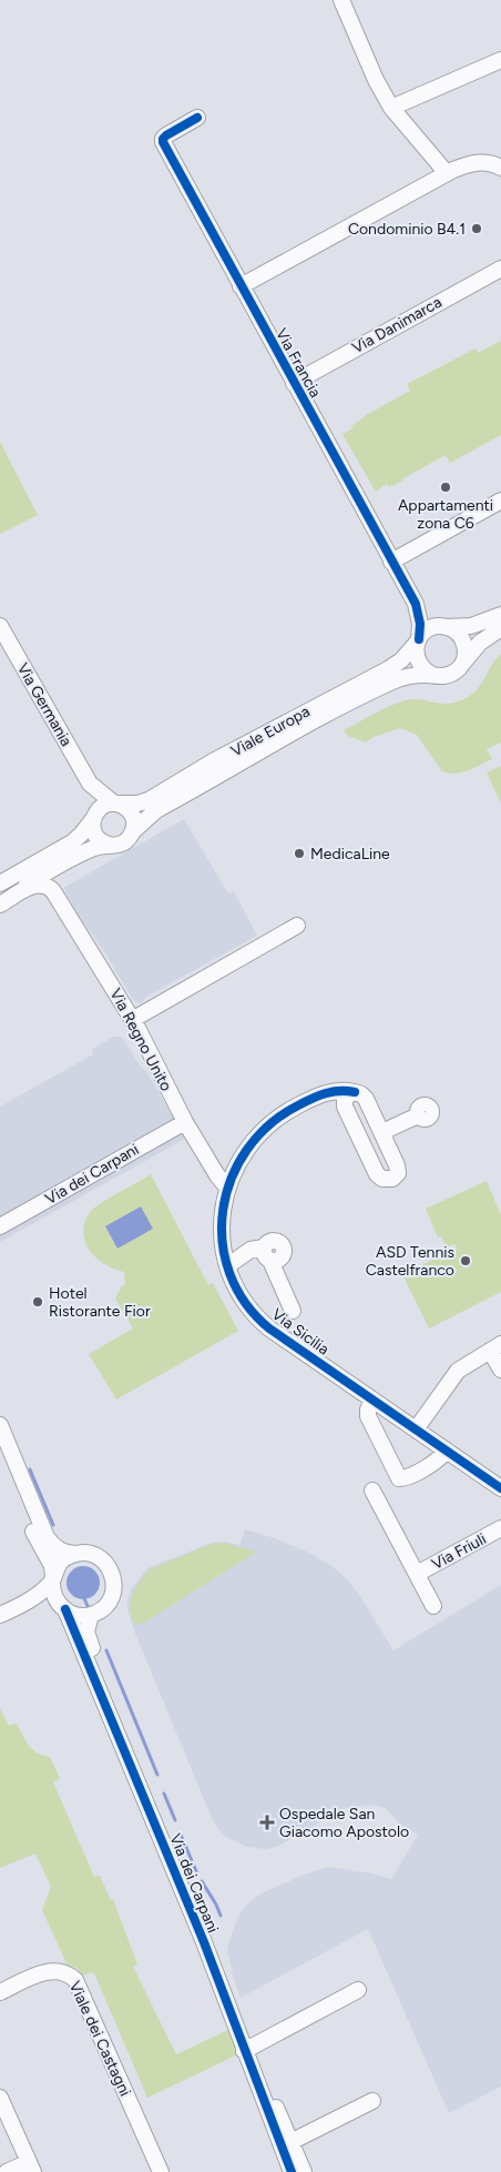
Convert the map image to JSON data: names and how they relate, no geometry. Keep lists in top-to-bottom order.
{
  "streets": {
    "street": [
      "Via Danimarca",
      "Via Francia",
      "Via Germania",
      "Viale Europa",
      "Via Regno Unito",
      "Via dei Carpani",
      "Via Sicilia",
      "Via Friuli",
      "Viale dei Castagni"
    ]
  },
  "crossings": [
    ["Via Danimarca", "Via Francia"],
    ["Via Francia", "Viale Europa"],
    ["Via Germania", "Viale Europa"],
    ["Via Regno Unito", "Via dei Carpani"],
    ["Via Regno Unito", "Via Sicilia"]
  ],
  "places": {
    "other": [
      "Condominio B4.1",
      "Appartamenti zona C6",
      "MedicaLine",
      "ASD Tennis Castelfranco",
      "Hotel Ristorante Fior"
    ],
    "health": ["Ospedale San Giacomo Apostolo"]
  }
}
